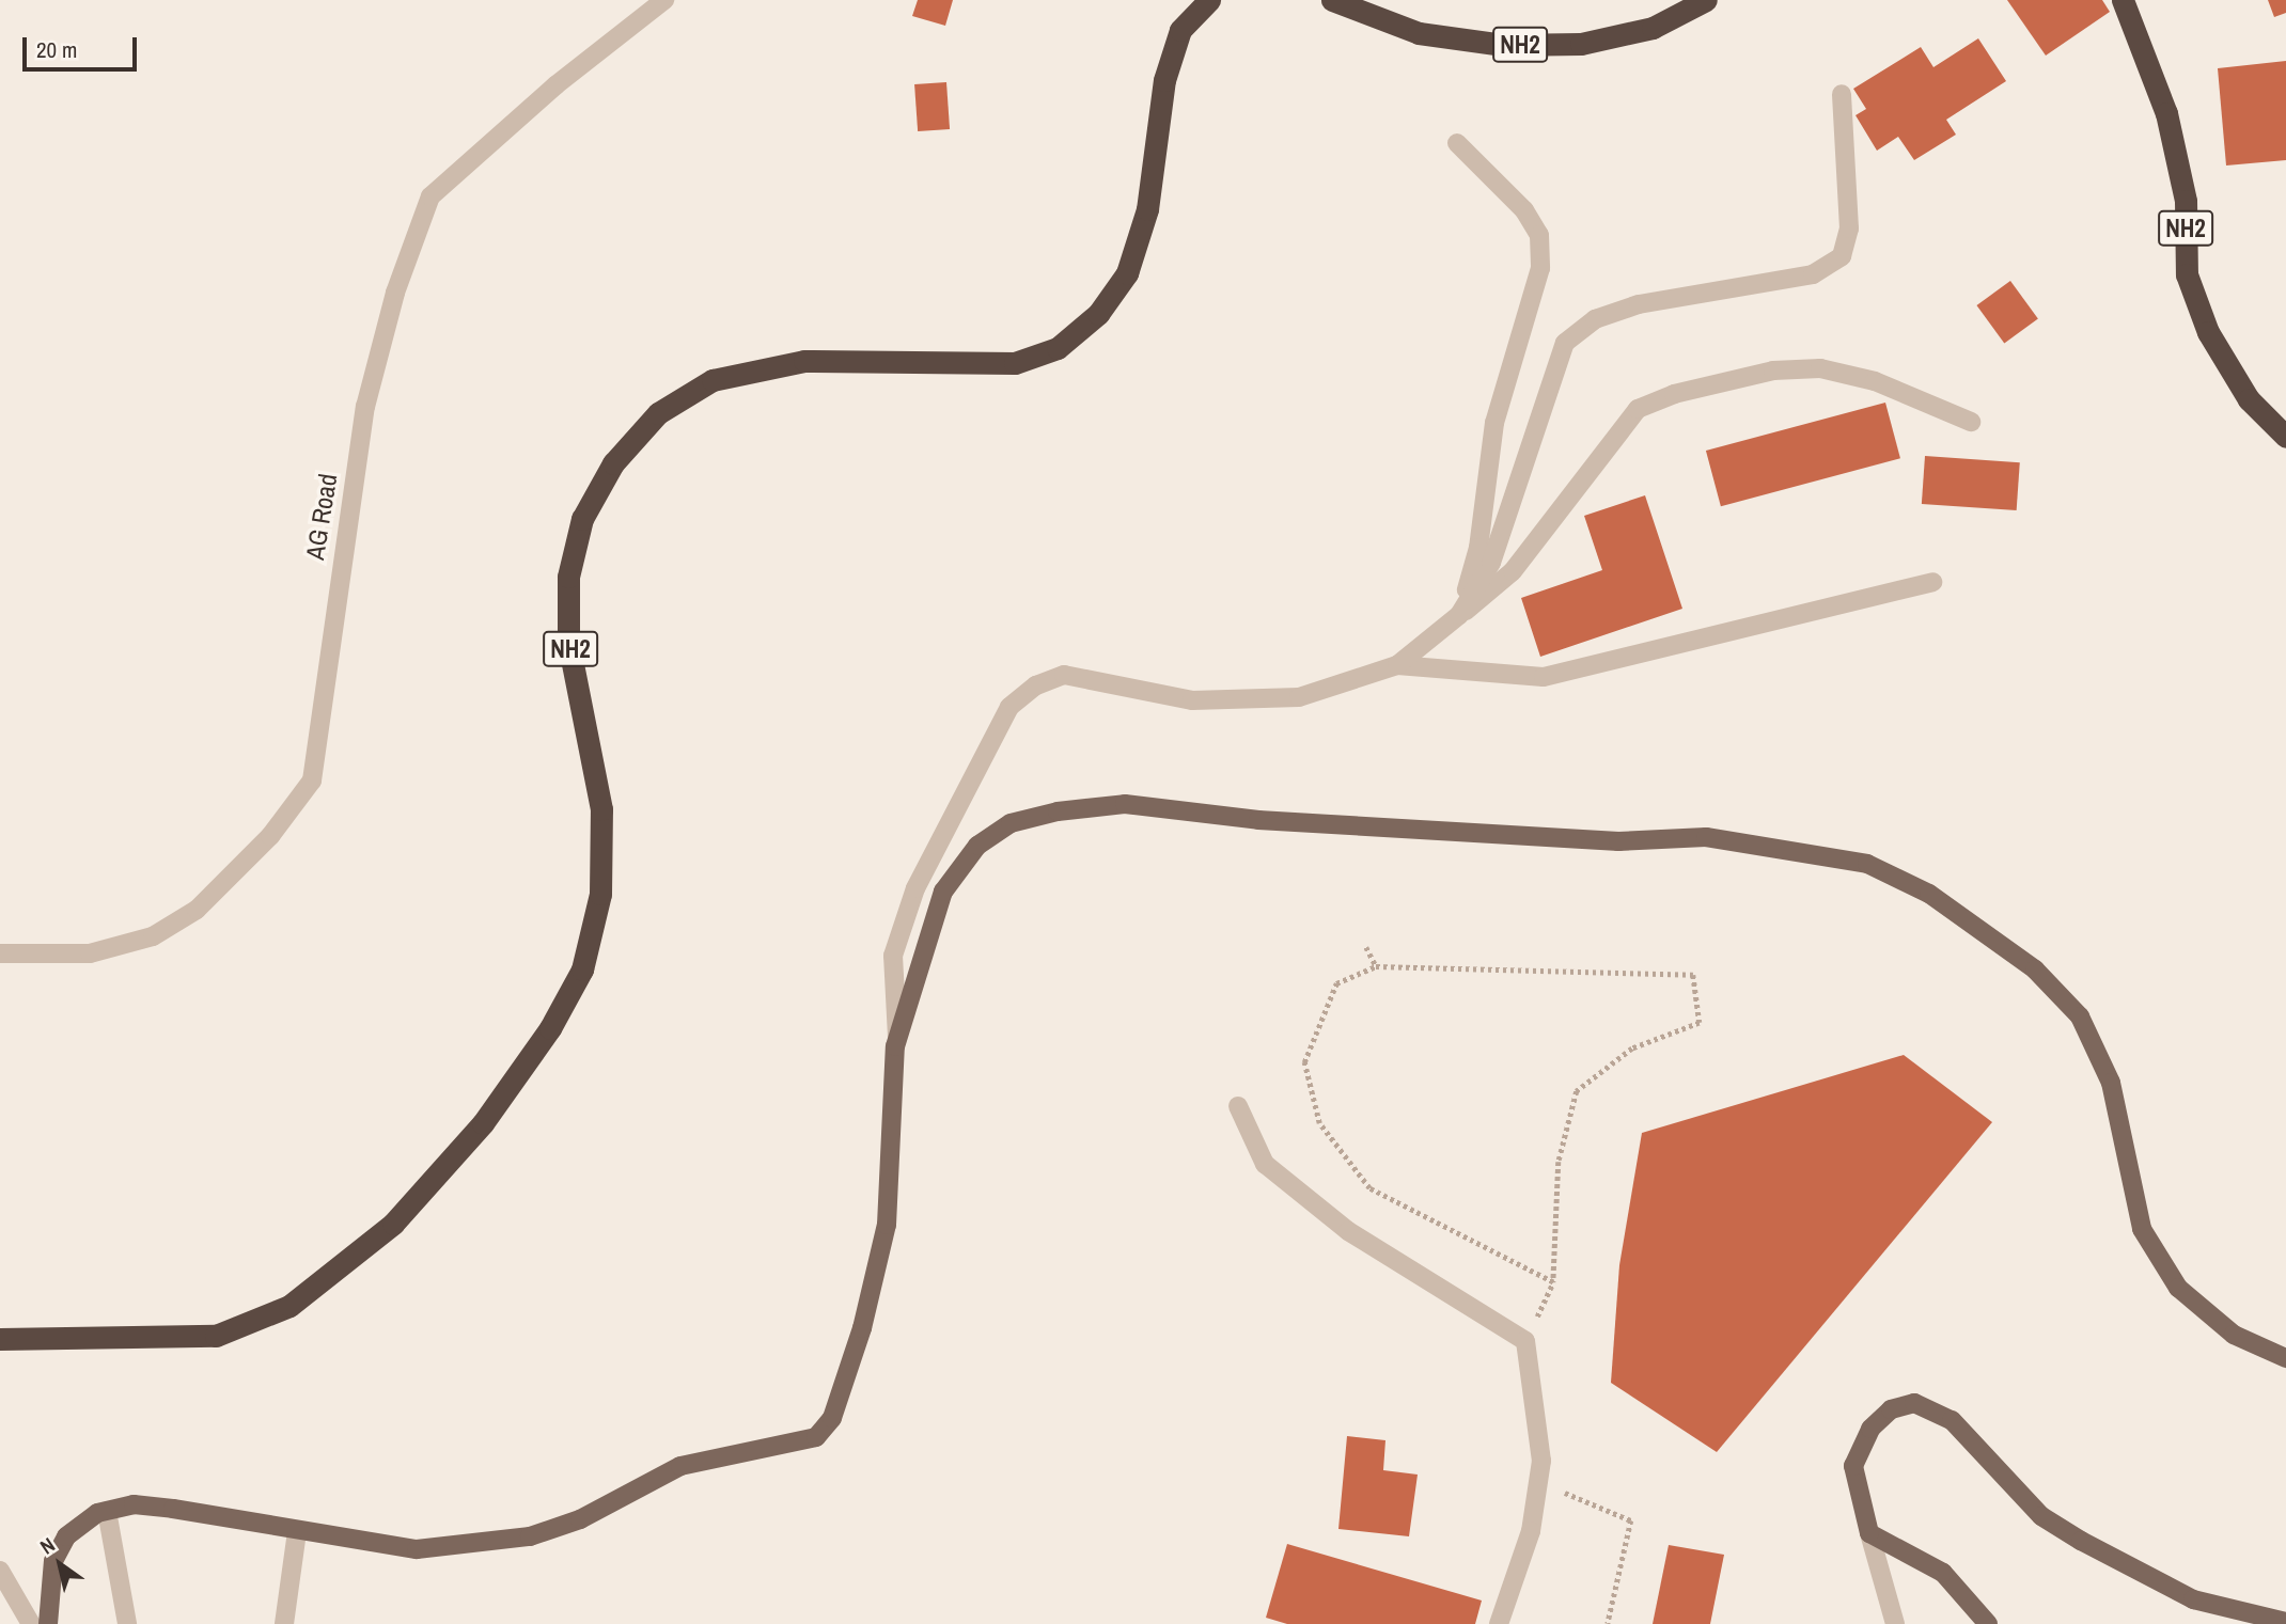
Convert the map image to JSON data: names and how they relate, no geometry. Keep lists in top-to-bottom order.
{
  "streets": {
    "highway": ["NH2"],
    "street": ["AG Road"]
  },
  "scale_bar": "20 m",
  "north": "top left"
}
